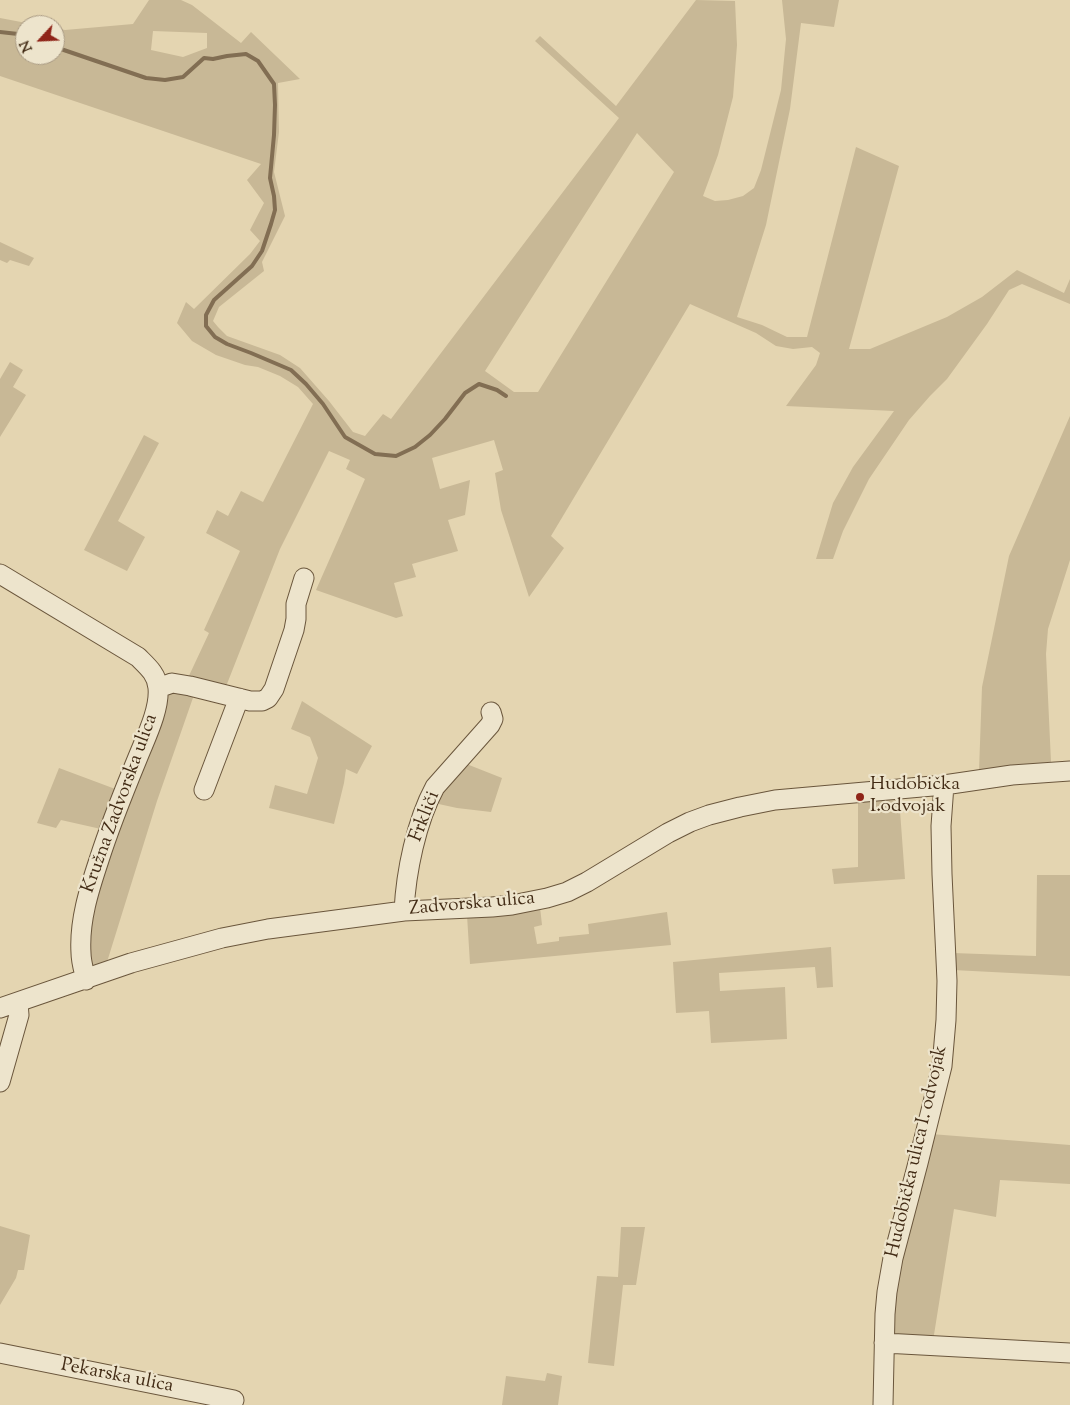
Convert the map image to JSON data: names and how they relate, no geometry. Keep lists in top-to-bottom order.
{
  "streets": {
    "street": [
      "Kružna Zadvorska ulica",
      "Frkliči",
      "Zadvorska ulica",
      "Hudobička ulica I. odvojak",
      "Pekarska ulica"
    ]
  },
  "crossings": [
    ["Kružna Zadvorska ulica", "Zadvorska ulica"],
    ["Frkliči", "Zadvorska ulica"],
    ["Zadvorska ulica", "Hudobička ulica I. odvojak"]
  ],
  "places": ["Hudobička I.odvojak"],
  "north": "bottom left"
}
